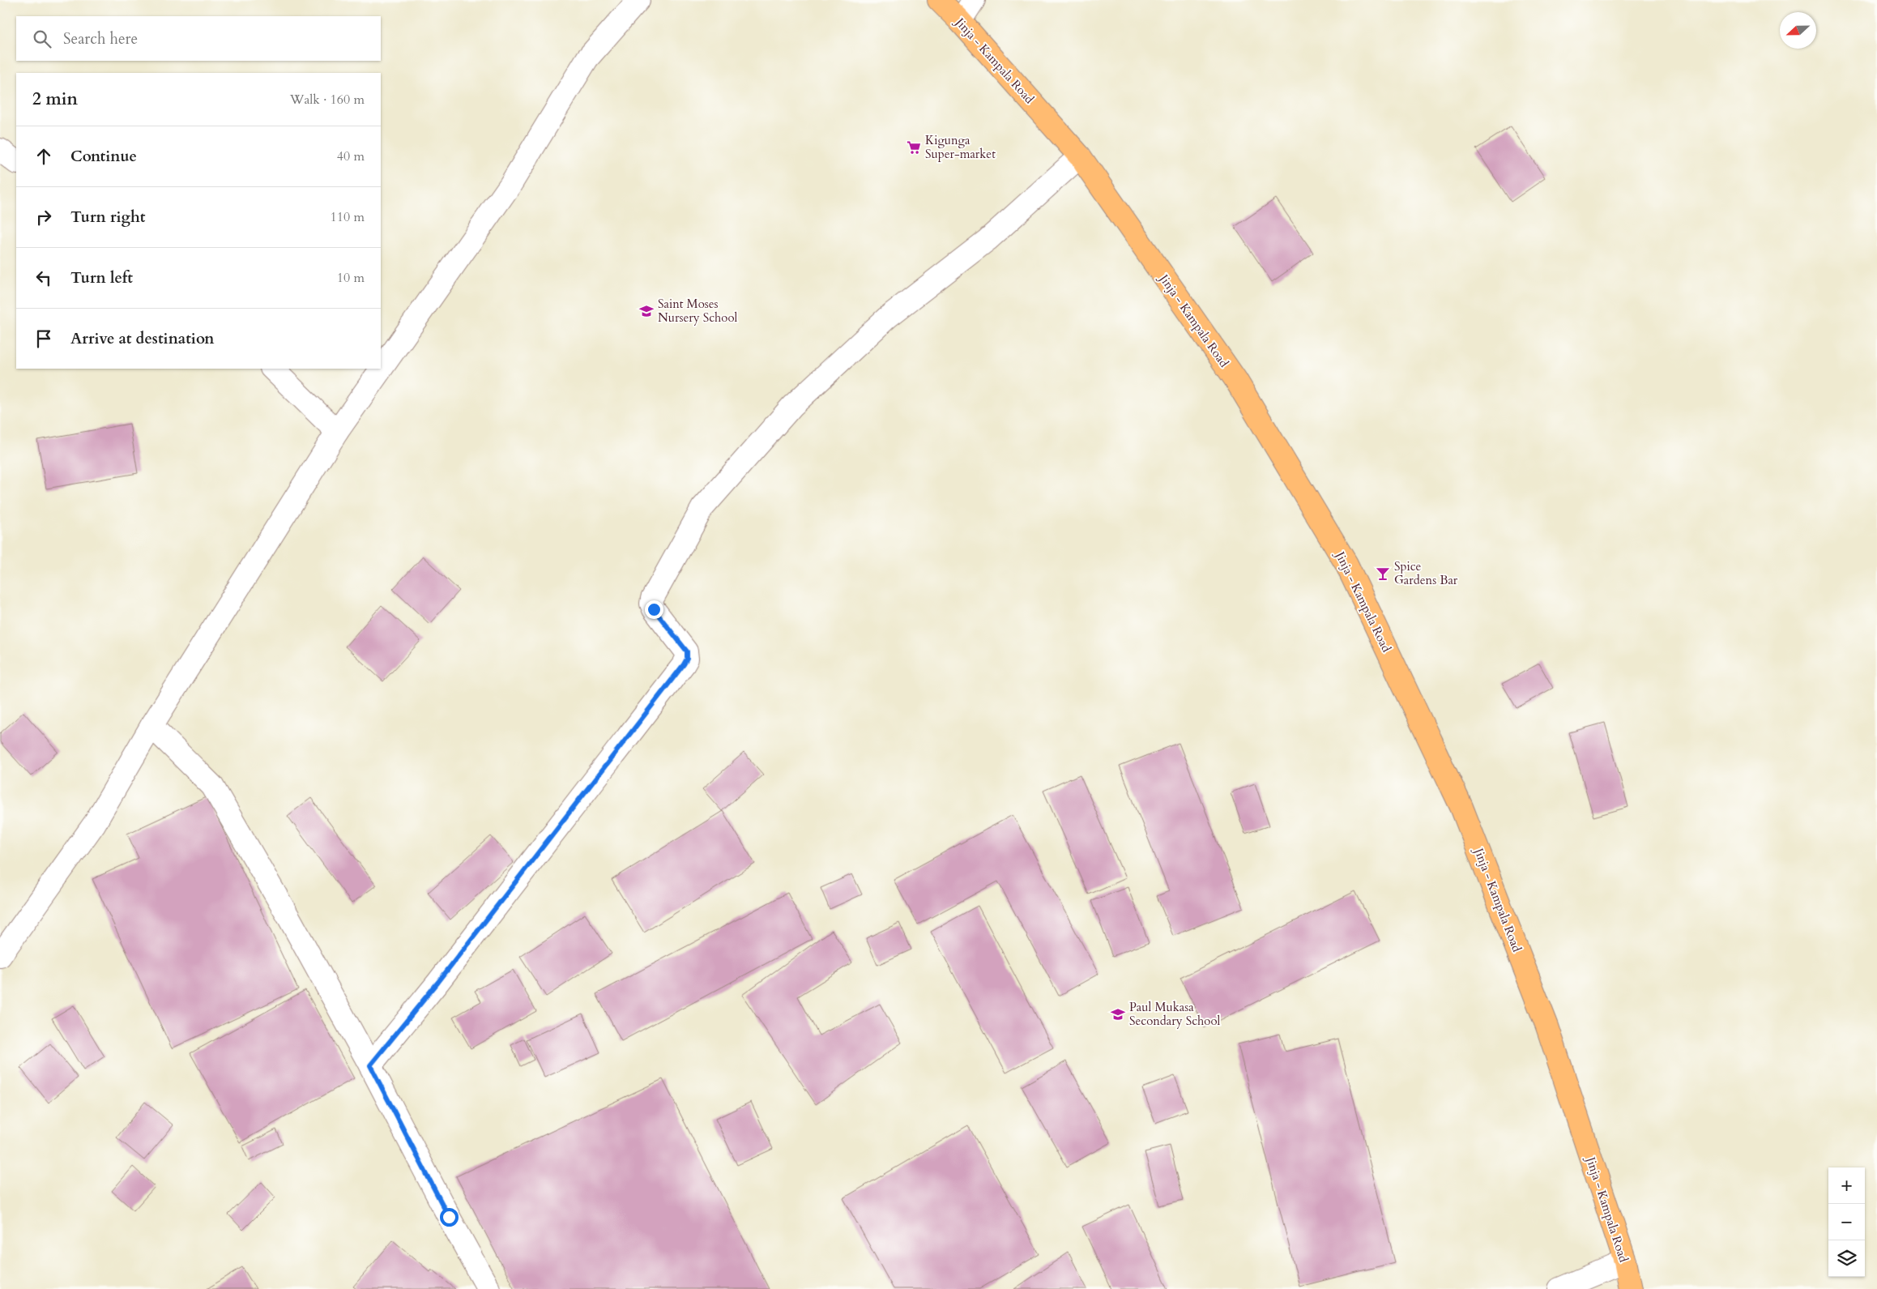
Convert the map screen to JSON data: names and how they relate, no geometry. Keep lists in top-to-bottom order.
{
  "streets": {
    "highway": ["Jinja - Kampala Road"]
  },
  "places": {
    "supermarket": ["Kigunga Super-market"],
    "school or university": ["Saint Moses Nursery School", "Paul Mukasa Secondary School"],
    "bar": ["Spice Gardens Bar"]
  },
  "north": "left",
  "page": {
    "search": "Search here",
    "heading": ["2 min", "Walk · 160 m"],
    "list": [
      ["Continue", "40 m"],
      ["Turn right", "110 m"],
      ["Turn left", "10 m"],
      "Arrive at destination"
    ],
    "map_buttons": ["+", "−"]
  }
}
